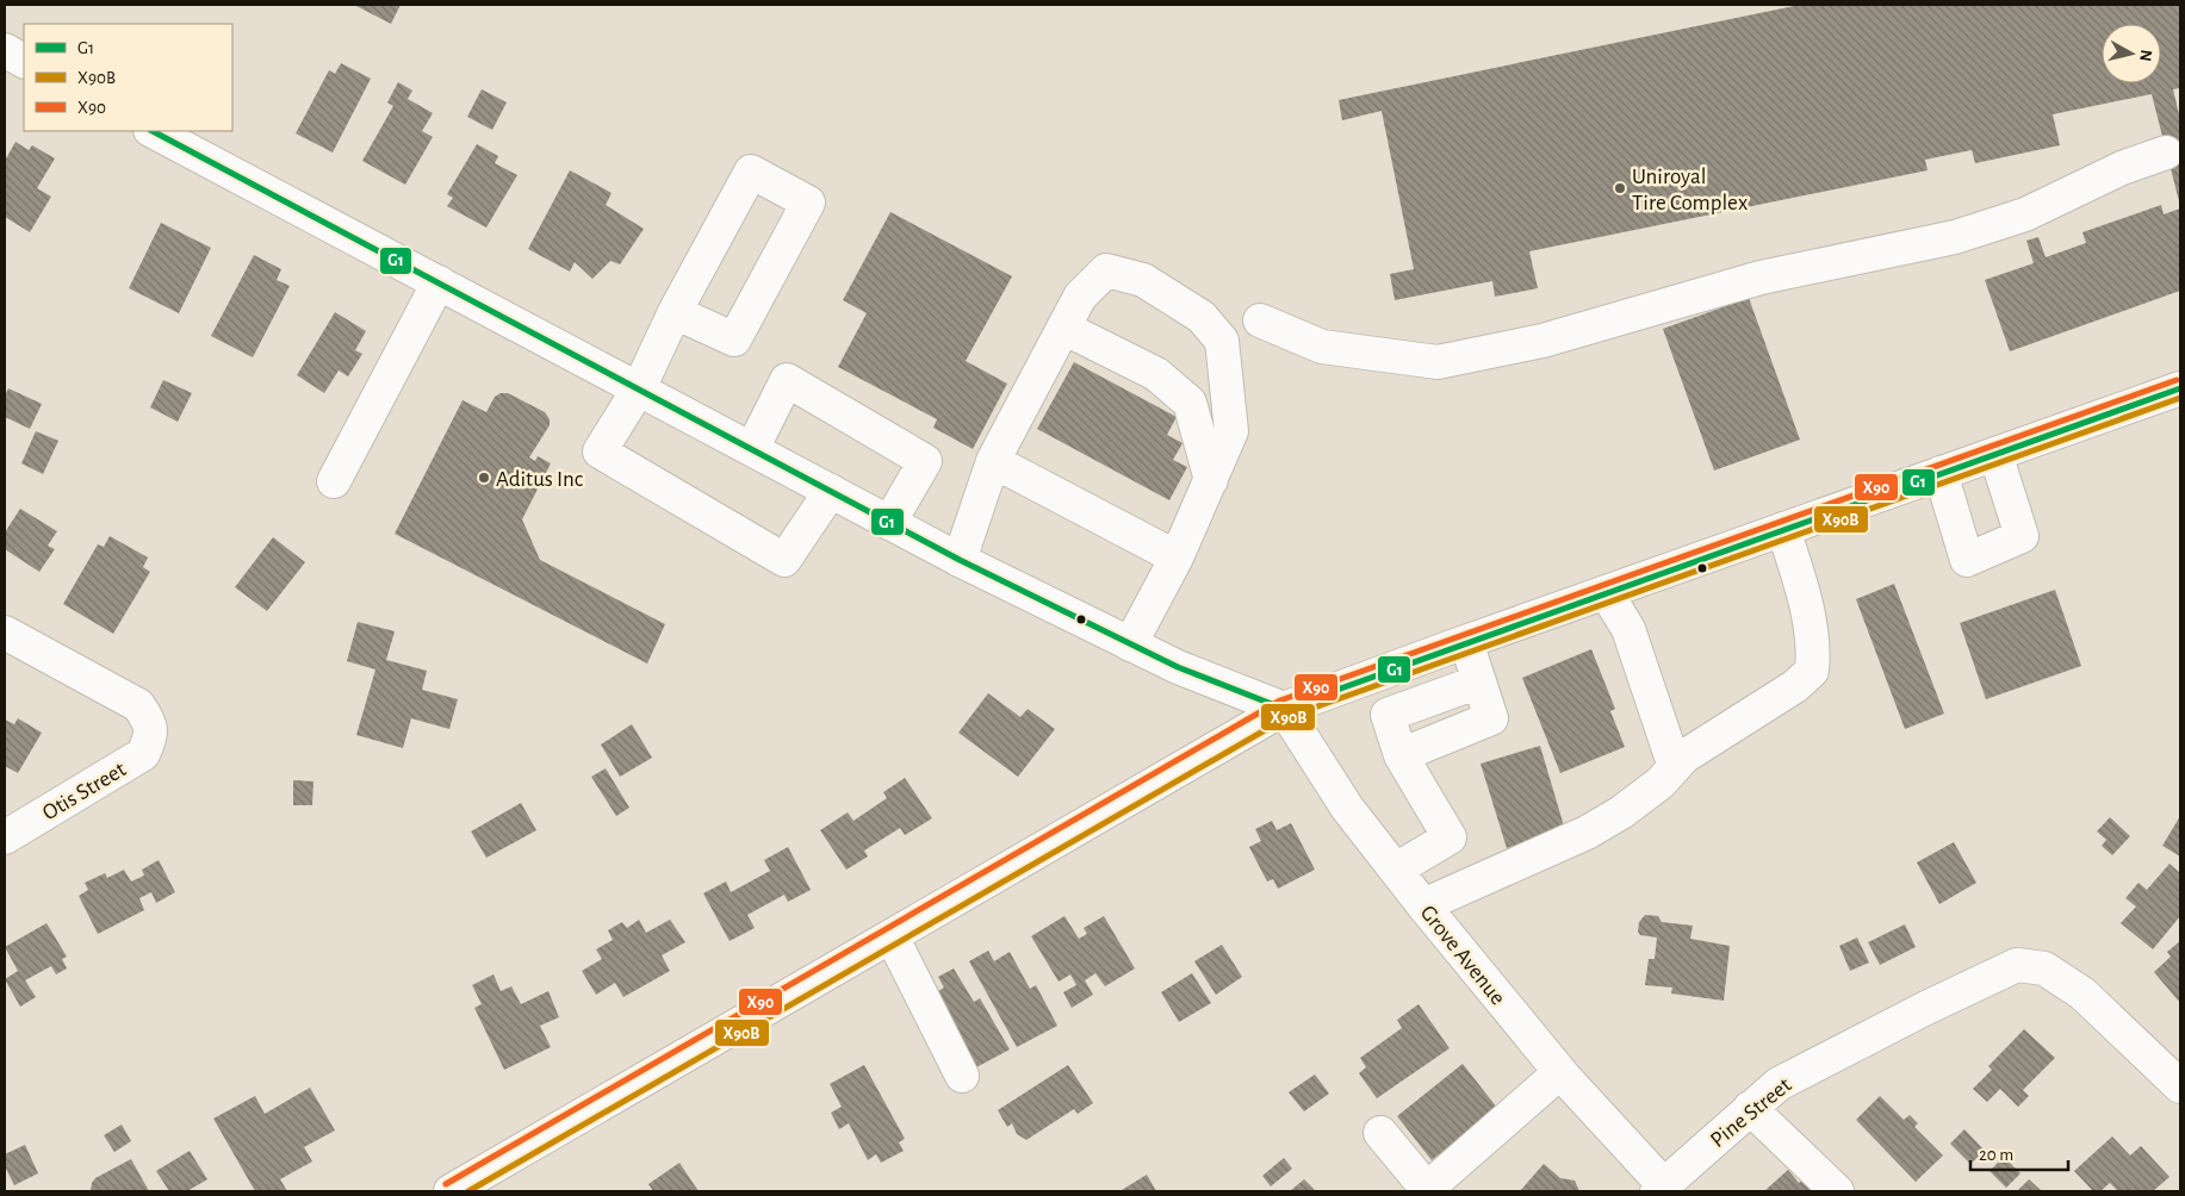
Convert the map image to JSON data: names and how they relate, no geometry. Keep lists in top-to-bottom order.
{
  "streets": {
    "main road": ["Otis Street", "Grove Avenue", "Pine Street"]
  },
  "crossings": [
    ["Grove Avenue", "Pine Street"]
  ],
  "places": ["Uniroyal Tire Complex", "Aditus Inc"],
  "lines": ["transit line G1", "transit line X90", "transit line X90B"],
  "legend": ["G1", "X90B", "X90"],
  "scale_bar": "20 m",
  "north": "right"
}
